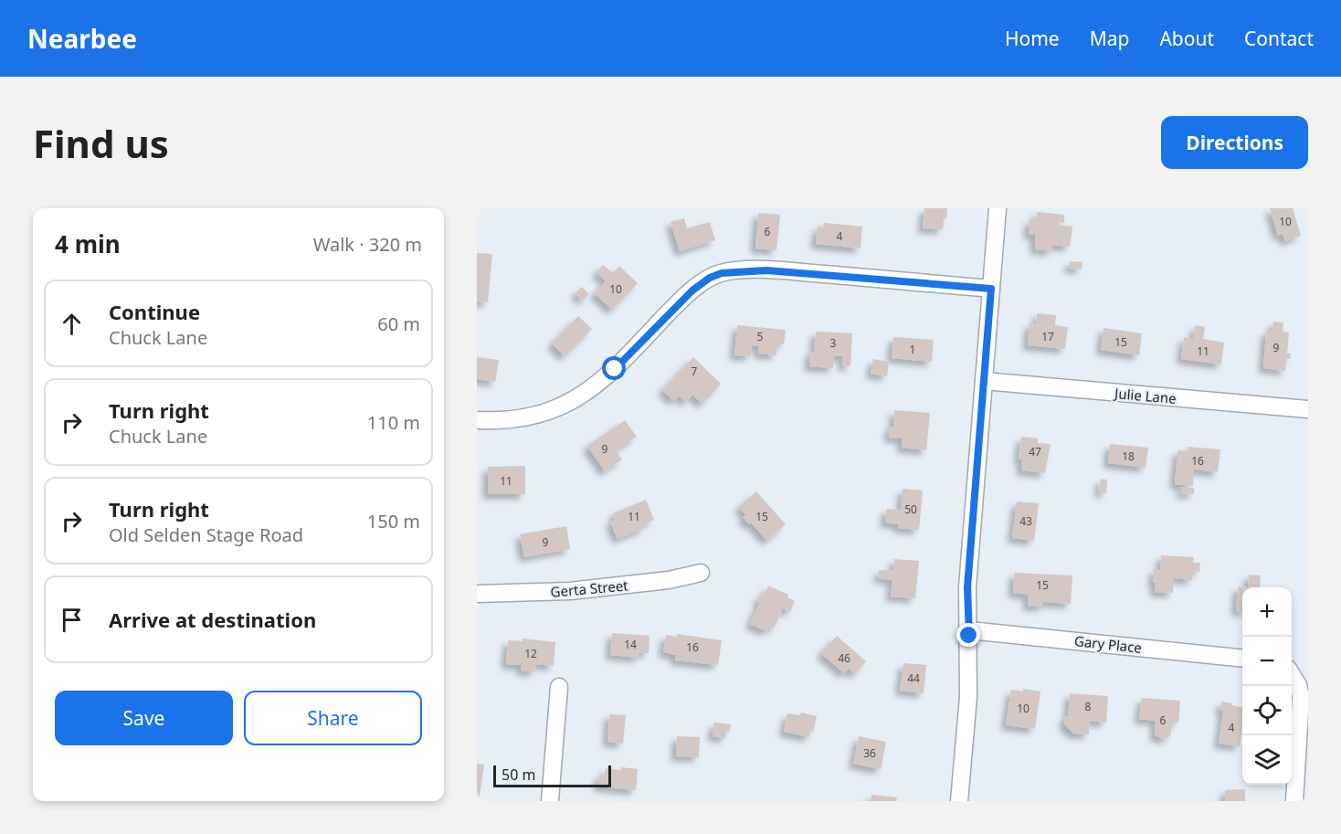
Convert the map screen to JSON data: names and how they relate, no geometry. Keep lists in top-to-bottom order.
{
  "streets": {
    "street": ["Julie Lane", "Gerta Street", "Gary Place"]
  },
  "house_numbers": [
    "10",
    "6",
    "4",
    "10",
    "5",
    "17",
    "15",
    "3",
    "9",
    "1",
    "11",
    "7",
    "9",
    "47",
    "18",
    "16",
    "11",
    "50",
    "11",
    "15",
    "43",
    "9",
    "15",
    "14",
    "16",
    "12",
    "46",
    "44",
    "8",
    "10",
    "6",
    "4",
    "36"
  ],
  "scale_bar": "50 m",
  "page": {
    "header": "Nearbee",
    "nav": [
      "Home",
      "Map",
      "About",
      "Contact"
    ],
    "buttons": [
      "Directions",
      ["Save", "Share"]
    ],
    "title": "Find us",
    "heading": ["4 min", "Walk · 320 m"],
    "list": [
      ["Continue", "Chuck Lane", "60 m"],
      ["Turn right", "Chuck Lane", "110 m"],
      ["Turn right", "Old Selden Stage Road", "150 m"],
      "Arrive at destination"
    ],
    "map_buttons": ["+", "−"],
    "scale": "50 m"
  }
}
